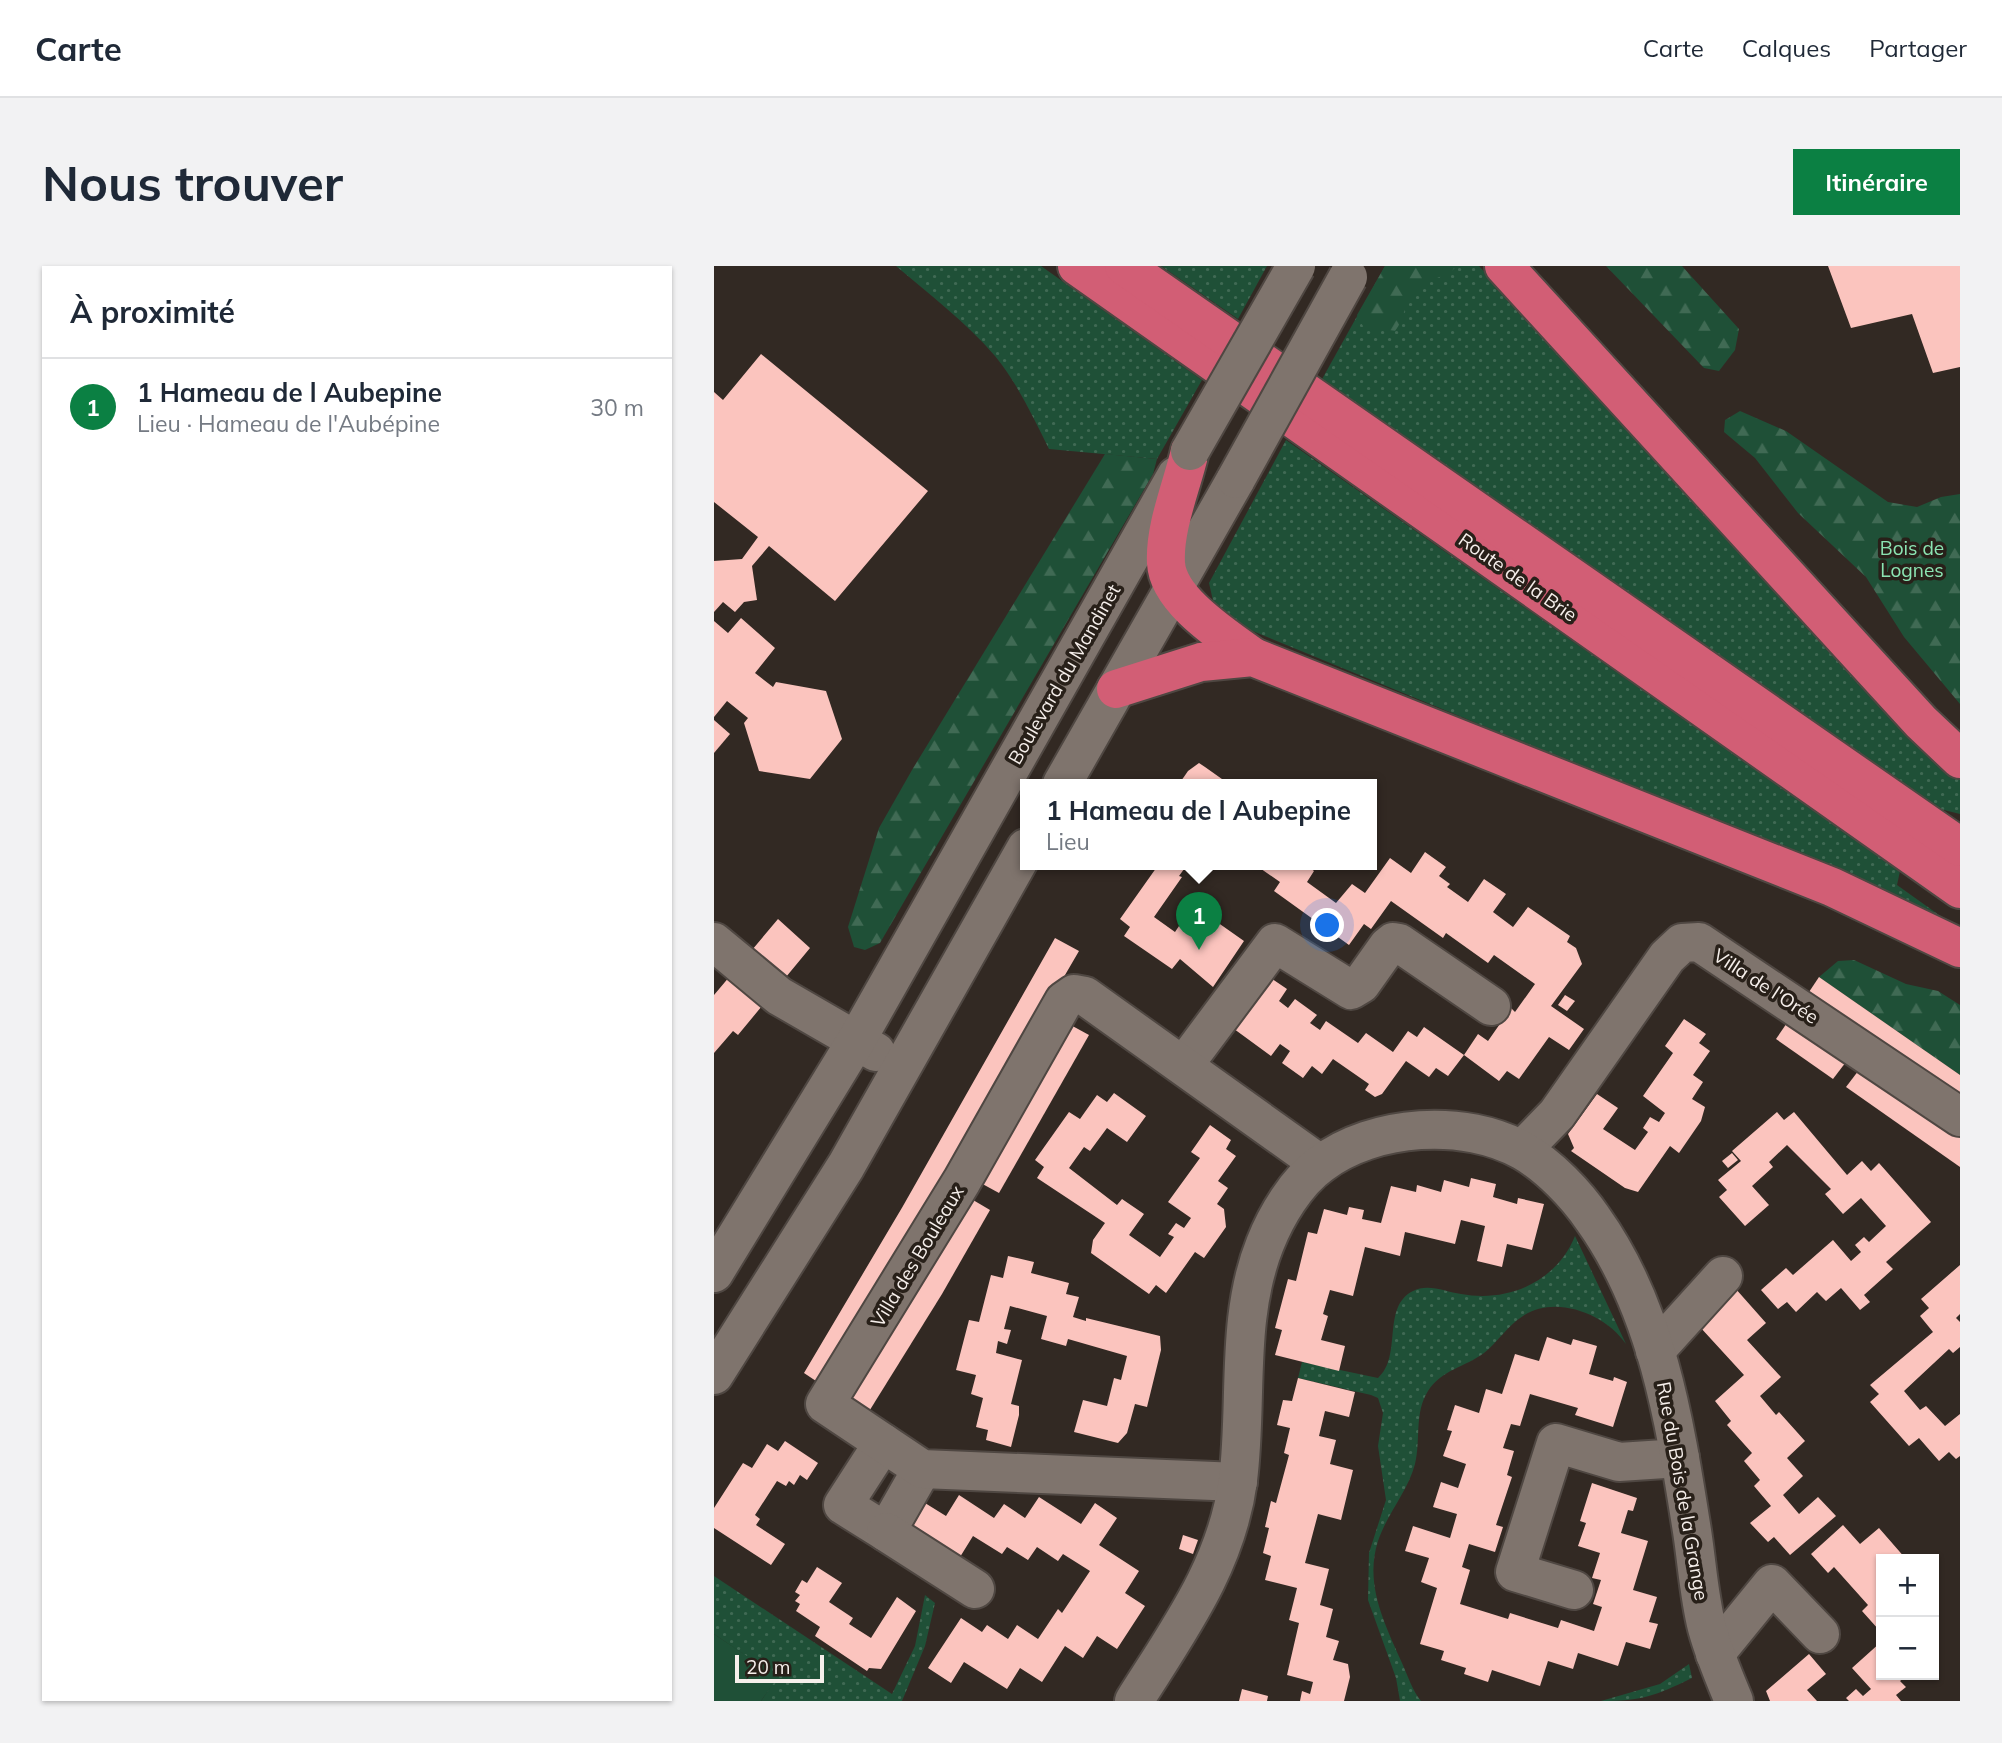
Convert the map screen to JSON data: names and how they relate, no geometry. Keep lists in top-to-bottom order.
{
  "streets": {
    "highway": ["Route de la Brie"],
    "street": [
      "Boulevard du Mandinet",
      "Villa de l'Orée",
      "Villa des Bouleaux",
      "Rue du Bois de la Grange"
    ]
  },
  "crossings": [
    ["Villa de l'Orée", "Rue du Bois de la Grange"],
    ["Villa des Bouleaux", "Rue du Bois de la Grange"]
  ],
  "parks": ["Bois de Lognes"],
  "scale_bar": "20 m",
  "page": {
    "header": "Carte",
    "nav": ["Carte", "Calques", "Partager"],
    "buttons": "Itinéraire",
    "title": "Nous trouver",
    "heading": "À proximité",
    "list": [
      {
        "mark": "1",
        "name": "1 Hameau de l Aubepine",
        "note": "Lieu · Hameau de l'Aubépine",
        "value": "30 m"
      }
    ],
    "popup": ["1 Hameau de l Aubepine", "Lieu"],
    "pins": "1",
    "map_buttons": ["+", "−"],
    "scale": "20 m"
  }
}
